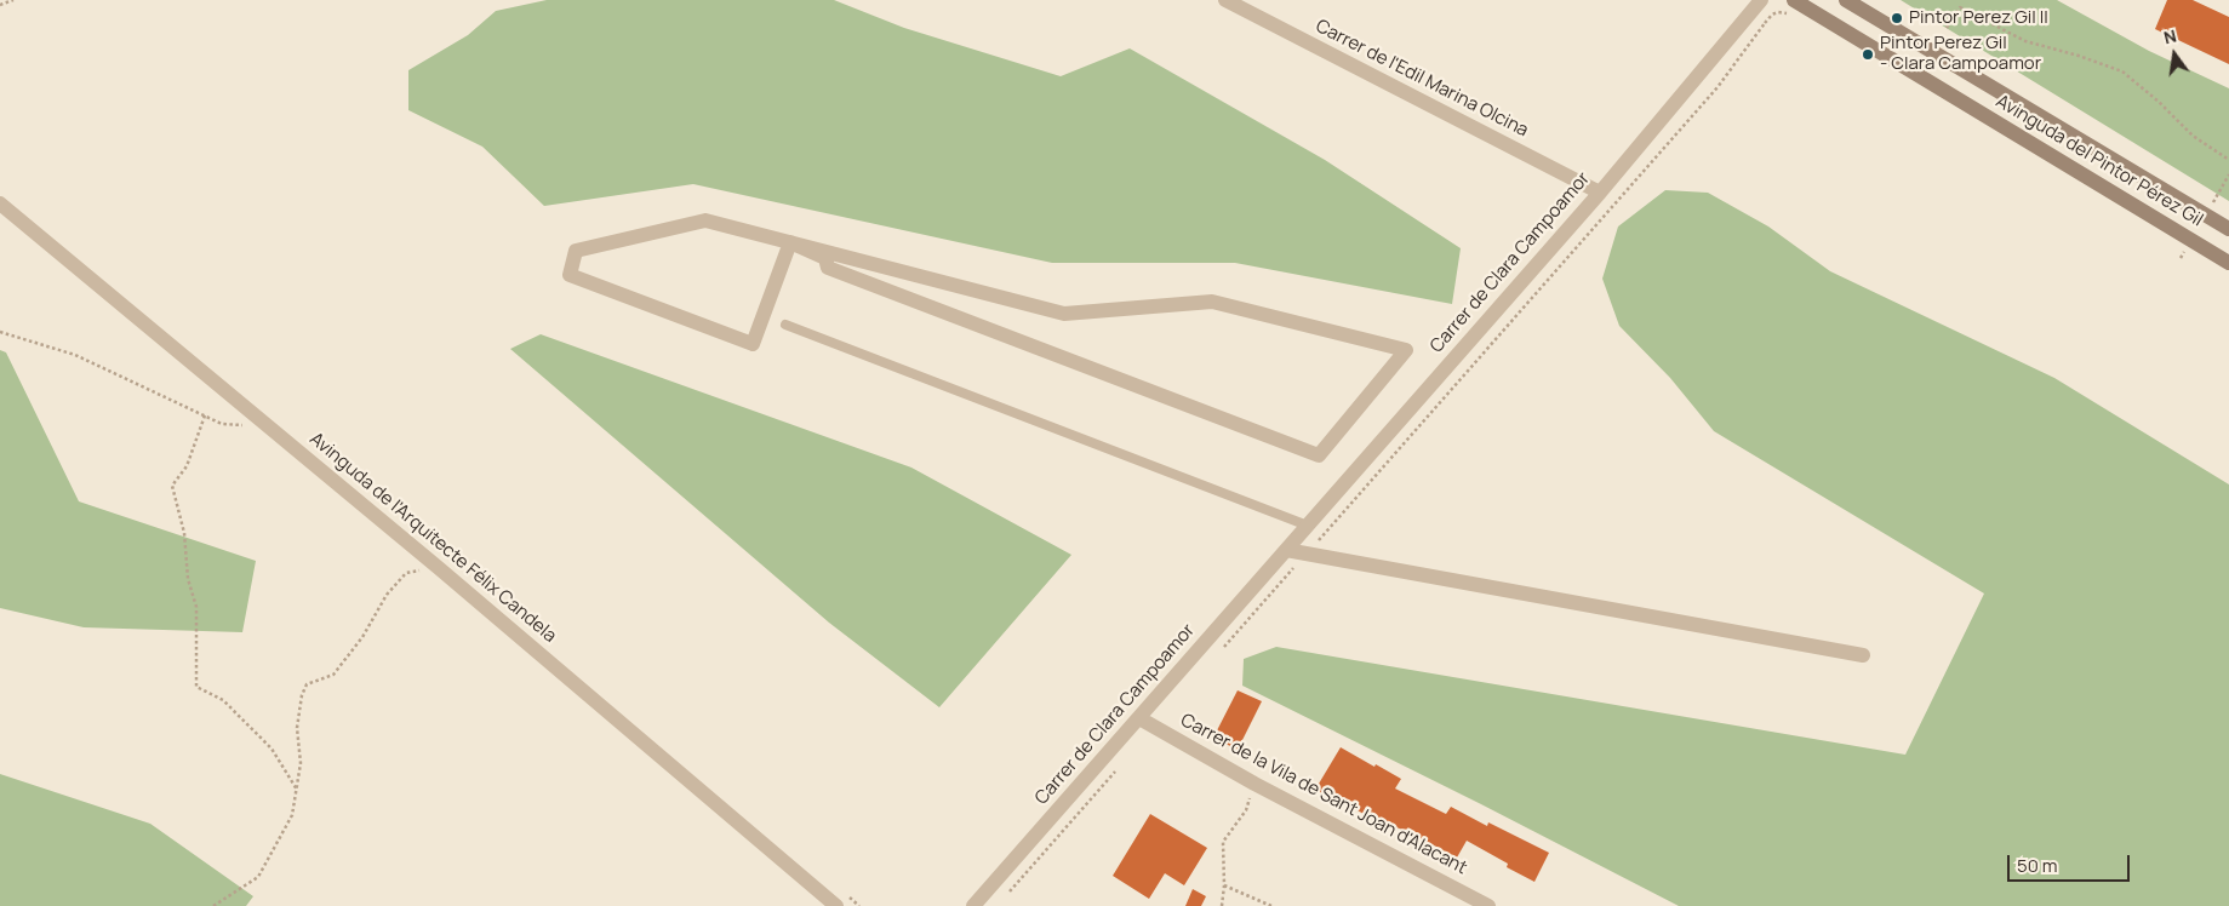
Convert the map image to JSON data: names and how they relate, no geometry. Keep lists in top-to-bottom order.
{
  "streets": {
    "main road": ["Avinguda del Pintor Pérez Gil"],
    "street": [
      "Carrer de l'Edil Marina Olcina",
      "Carrer de Clara Campoamor",
      "Avinguda de l'Arquitecte Félix Candela",
      "Carrer de la Vila de Sant Joan d'Alacant"
    ]
  },
  "crossings": [
    ["Carrer de l'Edil Marina Olcina", "Carrer de Clara Campoamor"],
    ["Carrer de Clara Campoamor", "Carrer de la Vila de Sant Joan d'Alacant"]
  ],
  "places": ["Pintor Perez Gil II", "Pintor Perez Gil - Clara Campoamor"],
  "scale_bar": "50 m",
  "north": "top"
}
